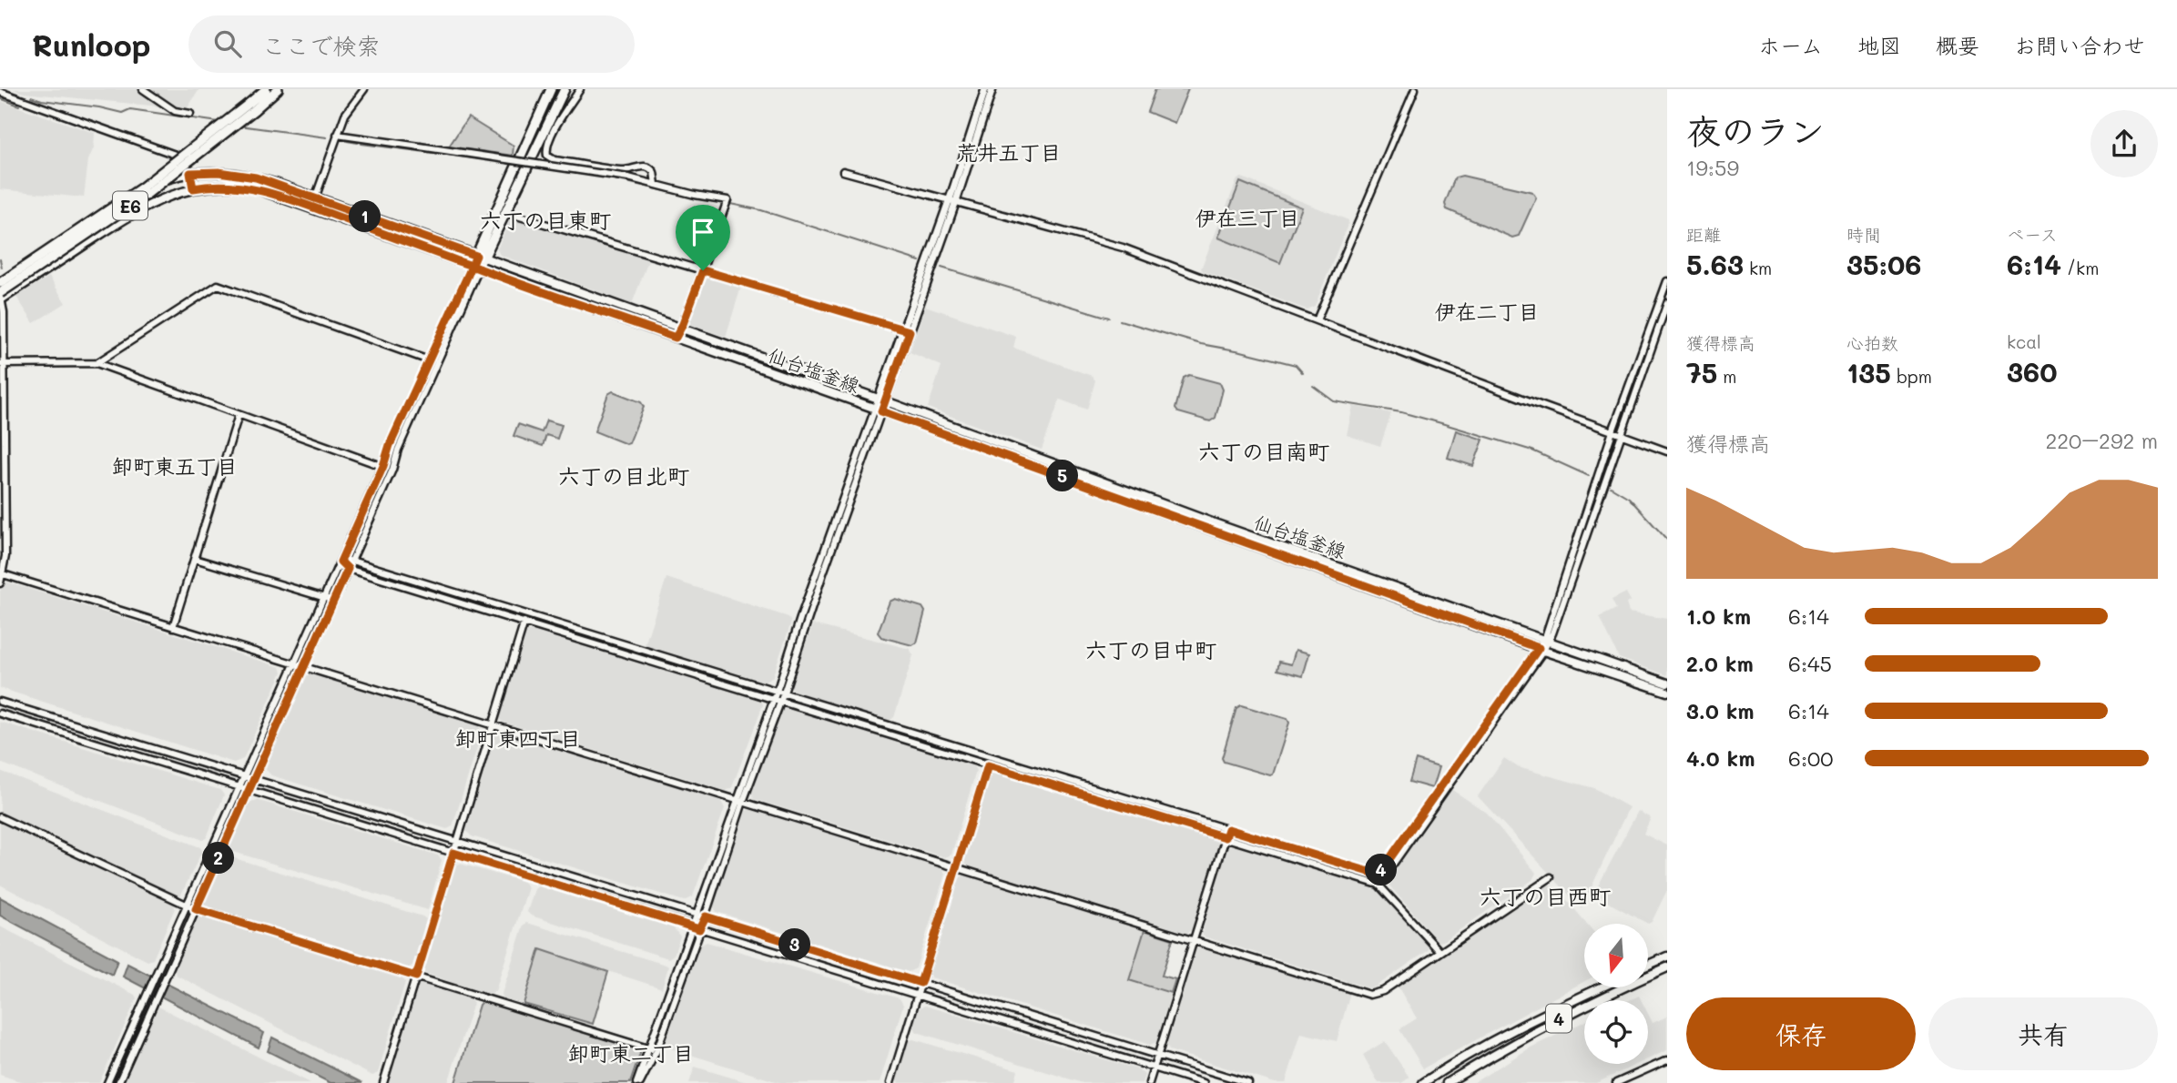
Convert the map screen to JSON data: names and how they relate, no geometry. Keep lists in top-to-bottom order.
{
  "streets": {
    "highway": ["E6"],
    "main road": ["仙台塩釜線", "4"]
  },
  "crossings": [
    ["E6", "仙台塩釜線"]
  ],
  "districts": [
    "荒井五丁目",
    "伊在三丁目",
    "六丁の目東町",
    "伊在二丁目",
    "六丁の目南町",
    "卸町東五丁目",
    "六丁の目北町",
    "六丁の目中町",
    "卸町東四丁目",
    "六丁の目西町",
    "卸町東二丁目"
  ],
  "north": "bottom",
  "page": {
    "header": "Runloop",
    "search": "ここで検索",
    "nav": [
      "ホーム",
      "地図",
      "概要",
      "お問い合わせ"
    ],
    "heading": ["夜のラン", "19:59"],
    "stats": [
      ["距離", "5.63 km"],
      ["時間", "35:06"],
      ["ペース", "6:14 /km"],
      ["獲得標高", "75 m"],
      ["心拍数", "135 bpm"],
      ["kcal", "360"]
    ],
    "pins": [
      "1",
      "5",
      "2",
      "4",
      "3"
    ],
    "chart": ["獲得標高", "220–292 m"],
    "list": [
      {
        "name": "1.0 km",
        "note": "6:14"
      },
      {
        "name": "2.0 km",
        "note": "6:45"
      },
      {
        "name": "3.0 km",
        "note": "6:14"
      },
      {
        "name": "4.0 km",
        "note": "6:00"
      }
    ],
    "buttons": ["保存", "共有"]
  }
}
